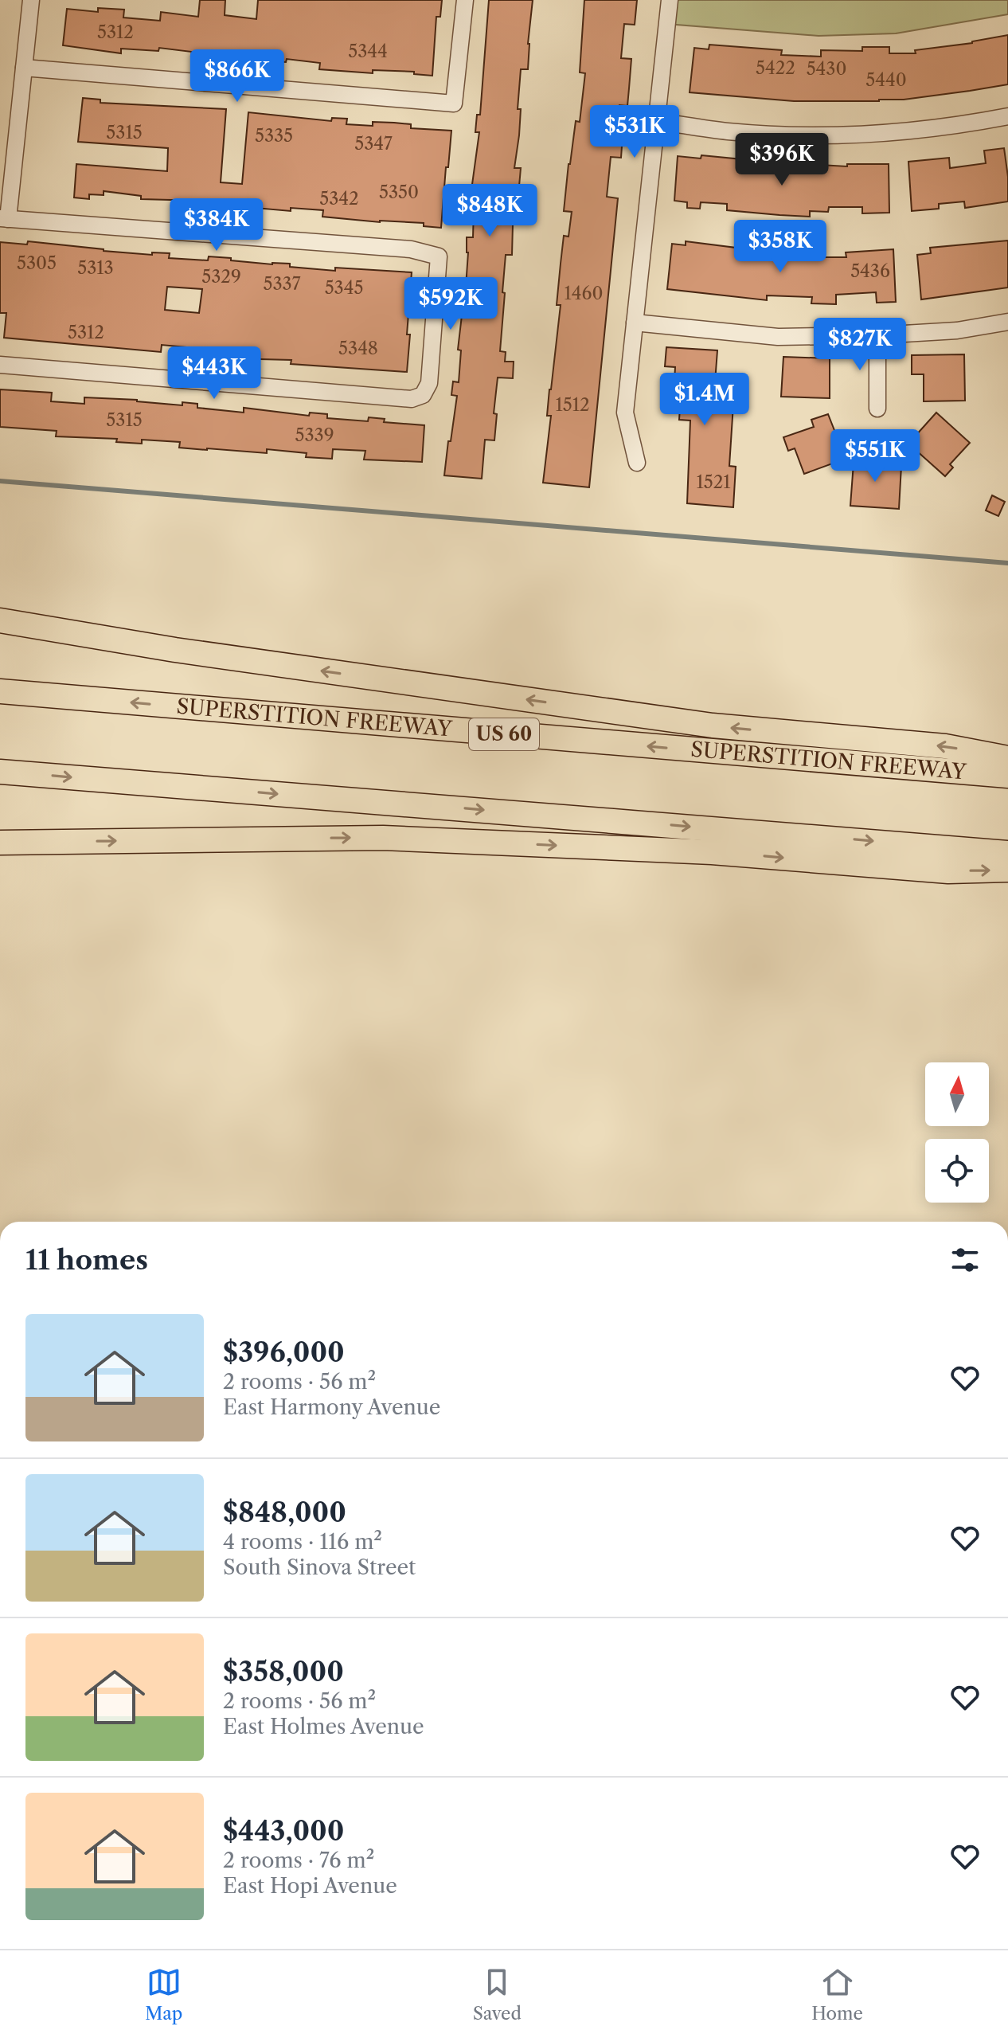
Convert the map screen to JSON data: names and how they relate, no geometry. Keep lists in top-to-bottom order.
{
  "streets": {
    "highway": ["SUPERSTITION FREEWAY", "US 60"]
  },
  "house_numbers": [
    "5312",
    "5344",
    "5422",
    "5430",
    "5440",
    "5315",
    "5335",
    "5347",
    "5350",
    "5342",
    "5305",
    "5313",
    "5436",
    "5329",
    "5337",
    "5345",
    "1460",
    "5312",
    "5348",
    "1512",
    "5315",
    "5339",
    "1521"
  ],
  "north": "top",
  "page": {
    "price": [
      "$866K",
      "$531K",
      "$396K",
      "$848K",
      "$384K",
      "$358K",
      "$592K",
      "$827K",
      "$443K",
      "$1.4M",
      "$551K"
    ],
    "heading": "11 homes",
    "list": [
      {
        "name": "$396,000",
        "note": "2 rooms · 56 m² · East Harmony Avenue"
      },
      {
        "name": "$848,000",
        "note": "4 rooms · 116 m² · South Sinova Street"
      },
      {
        "name": "$358,000",
        "note": "2 rooms · 56 m² · East Holmes Avenue"
      },
      {
        "name": "$443,000",
        "note": "2 rooms · 76 m² · East Hopi Avenue"
      }
    ],
    "tabs": ["Map", "Saved", "Home"]
  }
}
